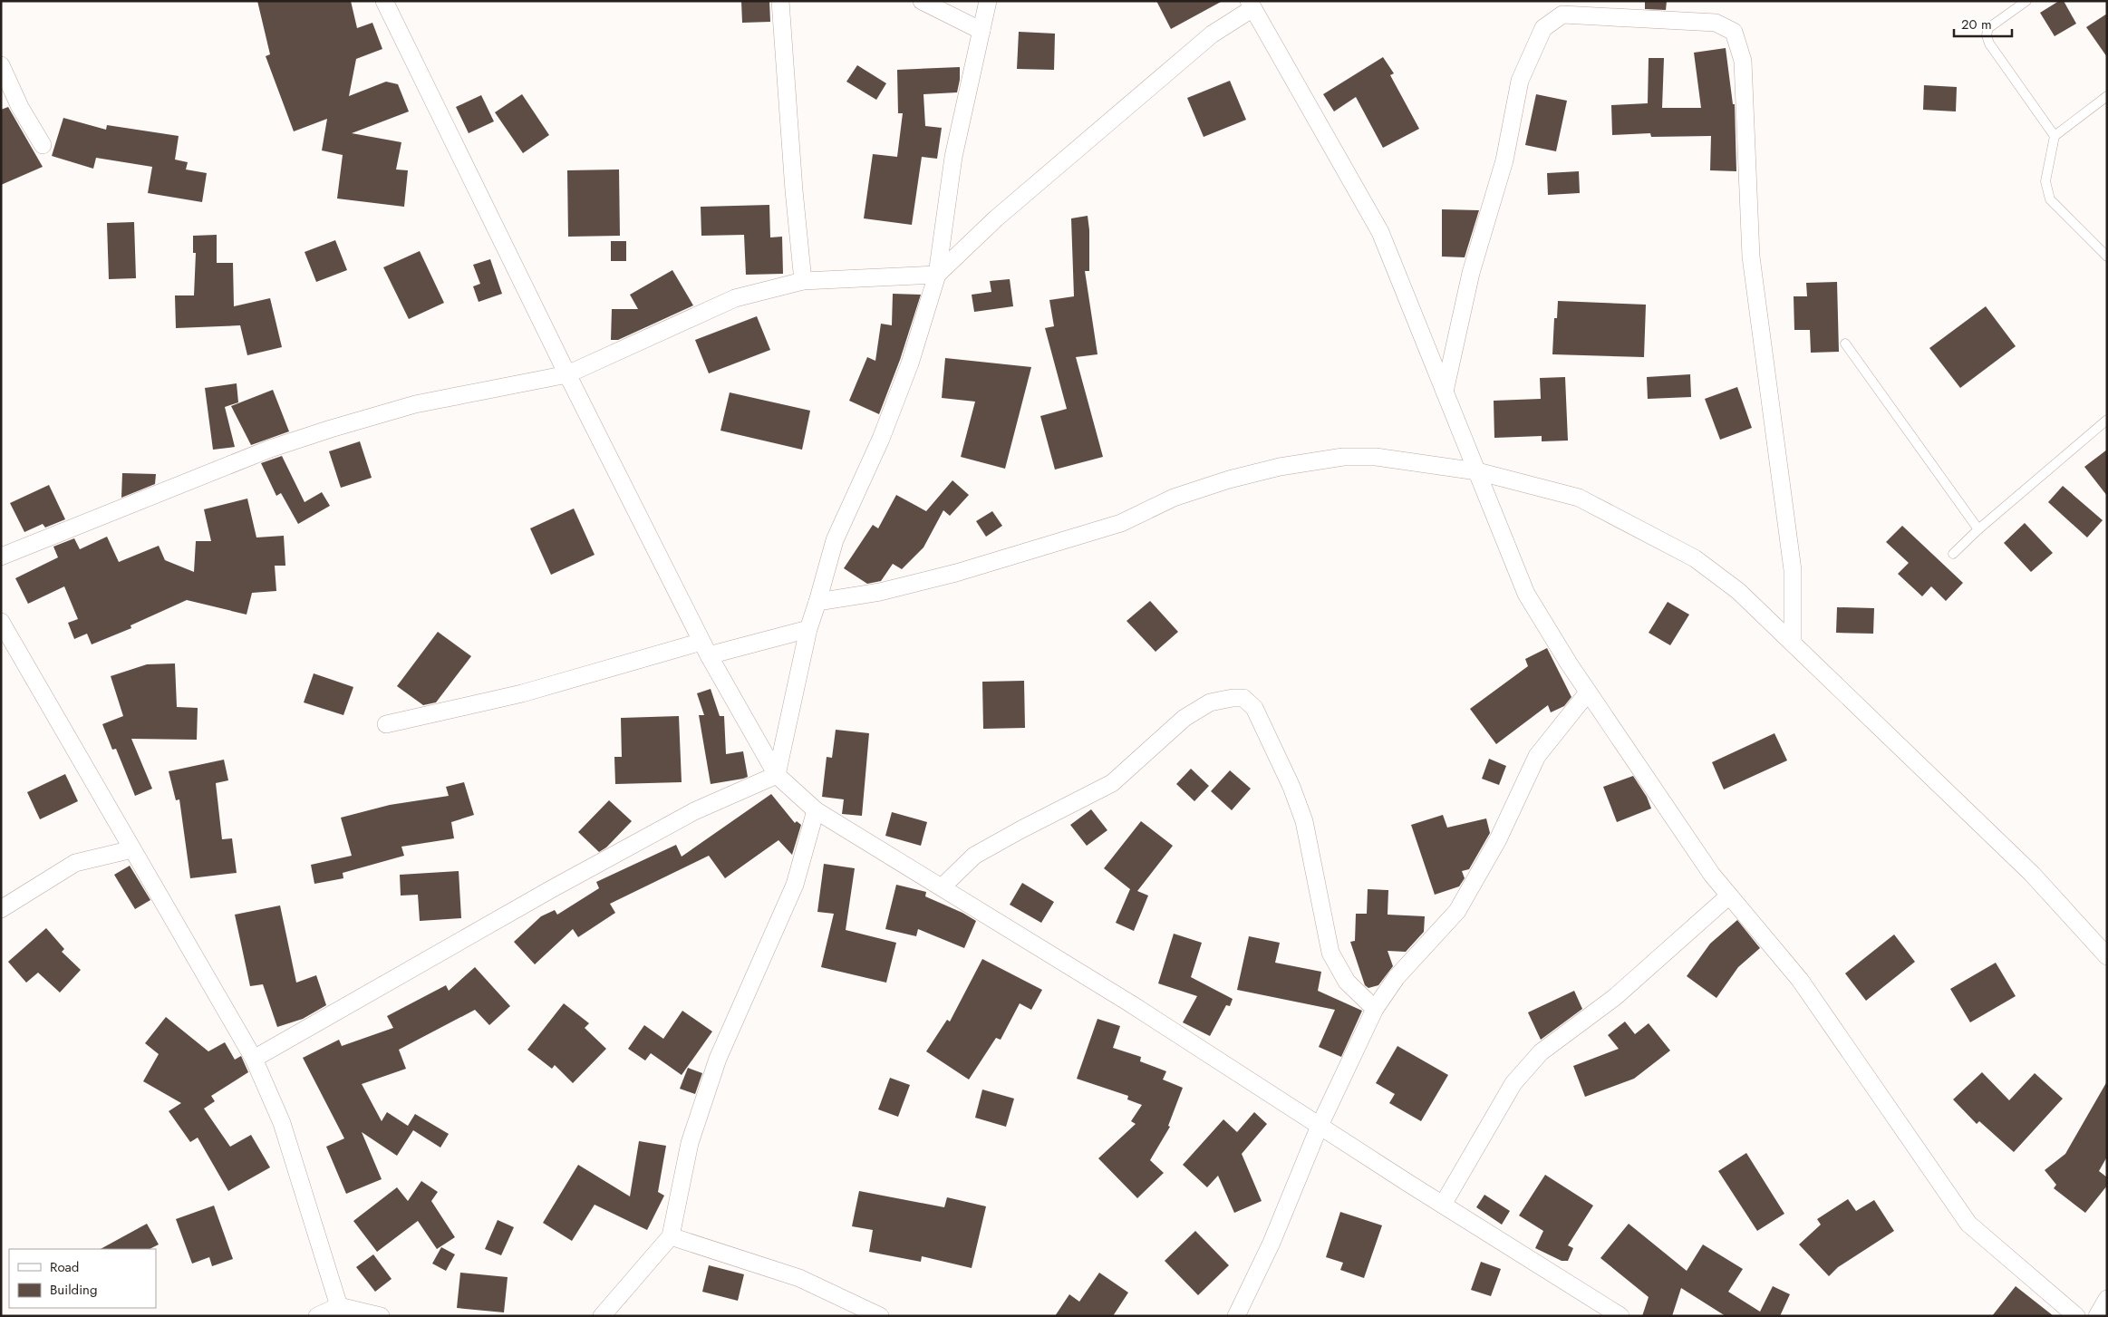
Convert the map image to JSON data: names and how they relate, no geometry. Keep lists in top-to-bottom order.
{
  "legend": ["Road", "Building"],
  "scale_bar": "20 m"
}
